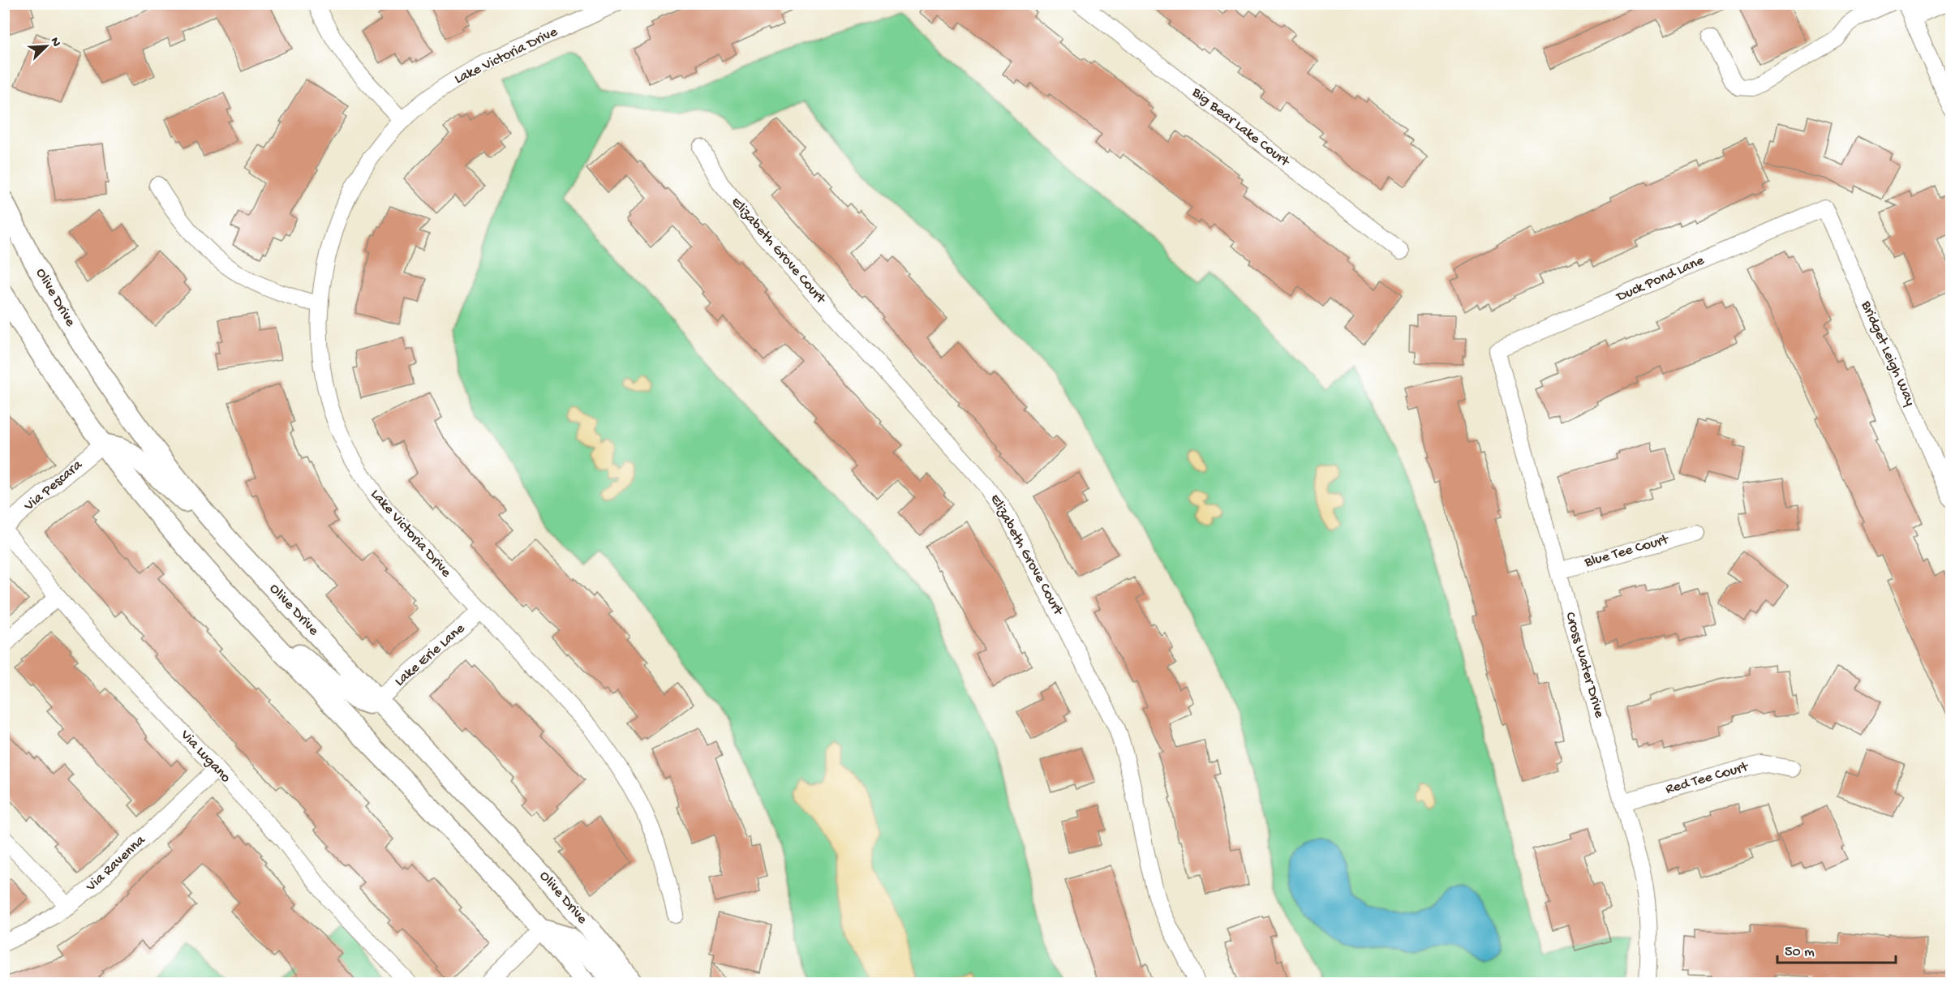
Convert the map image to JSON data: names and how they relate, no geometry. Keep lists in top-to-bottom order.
{
  "streets": {
    "main road": ["Olive Drive"],
    "street": [
      "Lake Victoria Drive",
      "Big Bear Lake Court",
      "Elizabeth Grove Court",
      "Duck Pond Lane",
      "Bridget Leigh Way",
      "Via Pescara",
      "Blue Tee Court",
      "Lake Erie Lane",
      "Cross Water Drive",
      "Via Lugano",
      "Red Tee Court",
      "Via Ravenna"
    ]
  },
  "crossings": [
    ["Lake Victoria Drive", "Lake Erie Lane"],
    ["Duck Pond Lane", "Bridget Leigh Way"],
    ["Duck Pond Lane", "Cross Water Drive"],
    ["Olive Drive", "Lake Erie Lane"],
    ["Via Pescara", "Via Lugano"],
    ["Blue Tee Court", "Cross Water Drive"],
    ["Cross Water Drive", "Red Tee Court"],
    ["Via Lugano", "Via Ravenna"]
  ],
  "scale_bar": "50 m",
  "north": "top right"
}
